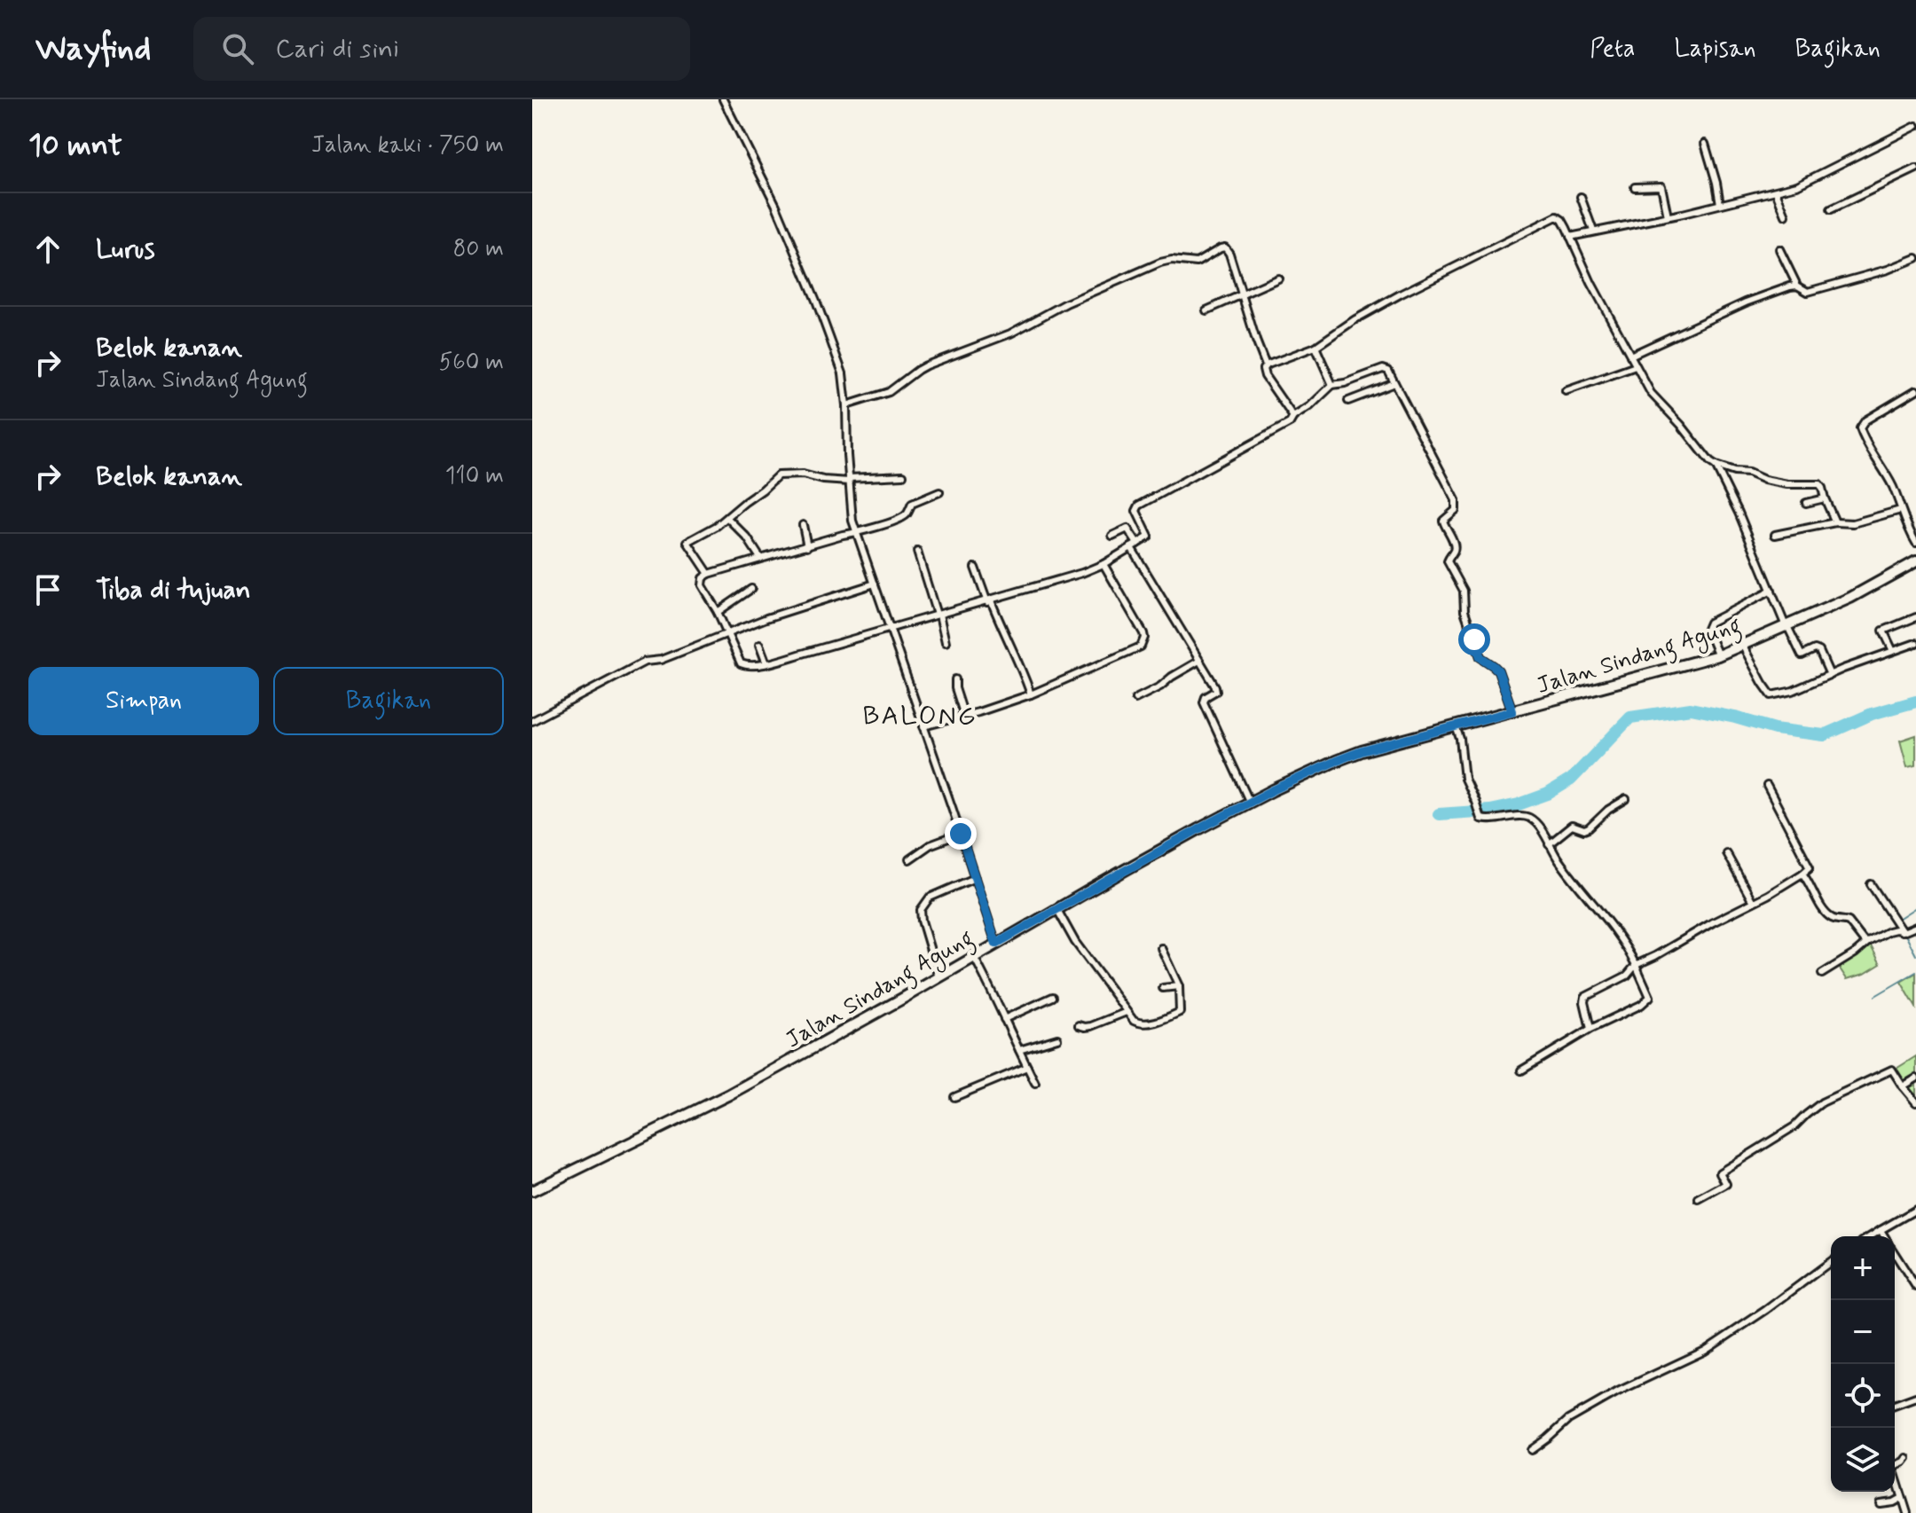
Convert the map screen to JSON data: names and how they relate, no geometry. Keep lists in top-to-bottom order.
{
  "streets": {
    "main road": ["Jalan Sindang Agung"]
  },
  "districts": ["BALONG"],
  "page": {
    "header": "Wayfind",
    "search": "Cari di sini",
    "nav": ["Peta", "Lapisan", "Bagikan"],
    "heading": ["10 mnt", "Jalan kaki · 750 m"],
    "list": [
      ["Lurus", "80 m"],
      ["Belok kanan", "Jalan Sindang Agung", "560 m"],
      ["Belok kanan", "110 m"],
      "Tiba di tujuan"
    ],
    "buttons": ["Simpan", "Bagikan"],
    "map_buttons": ["+", "−"]
  }
}
